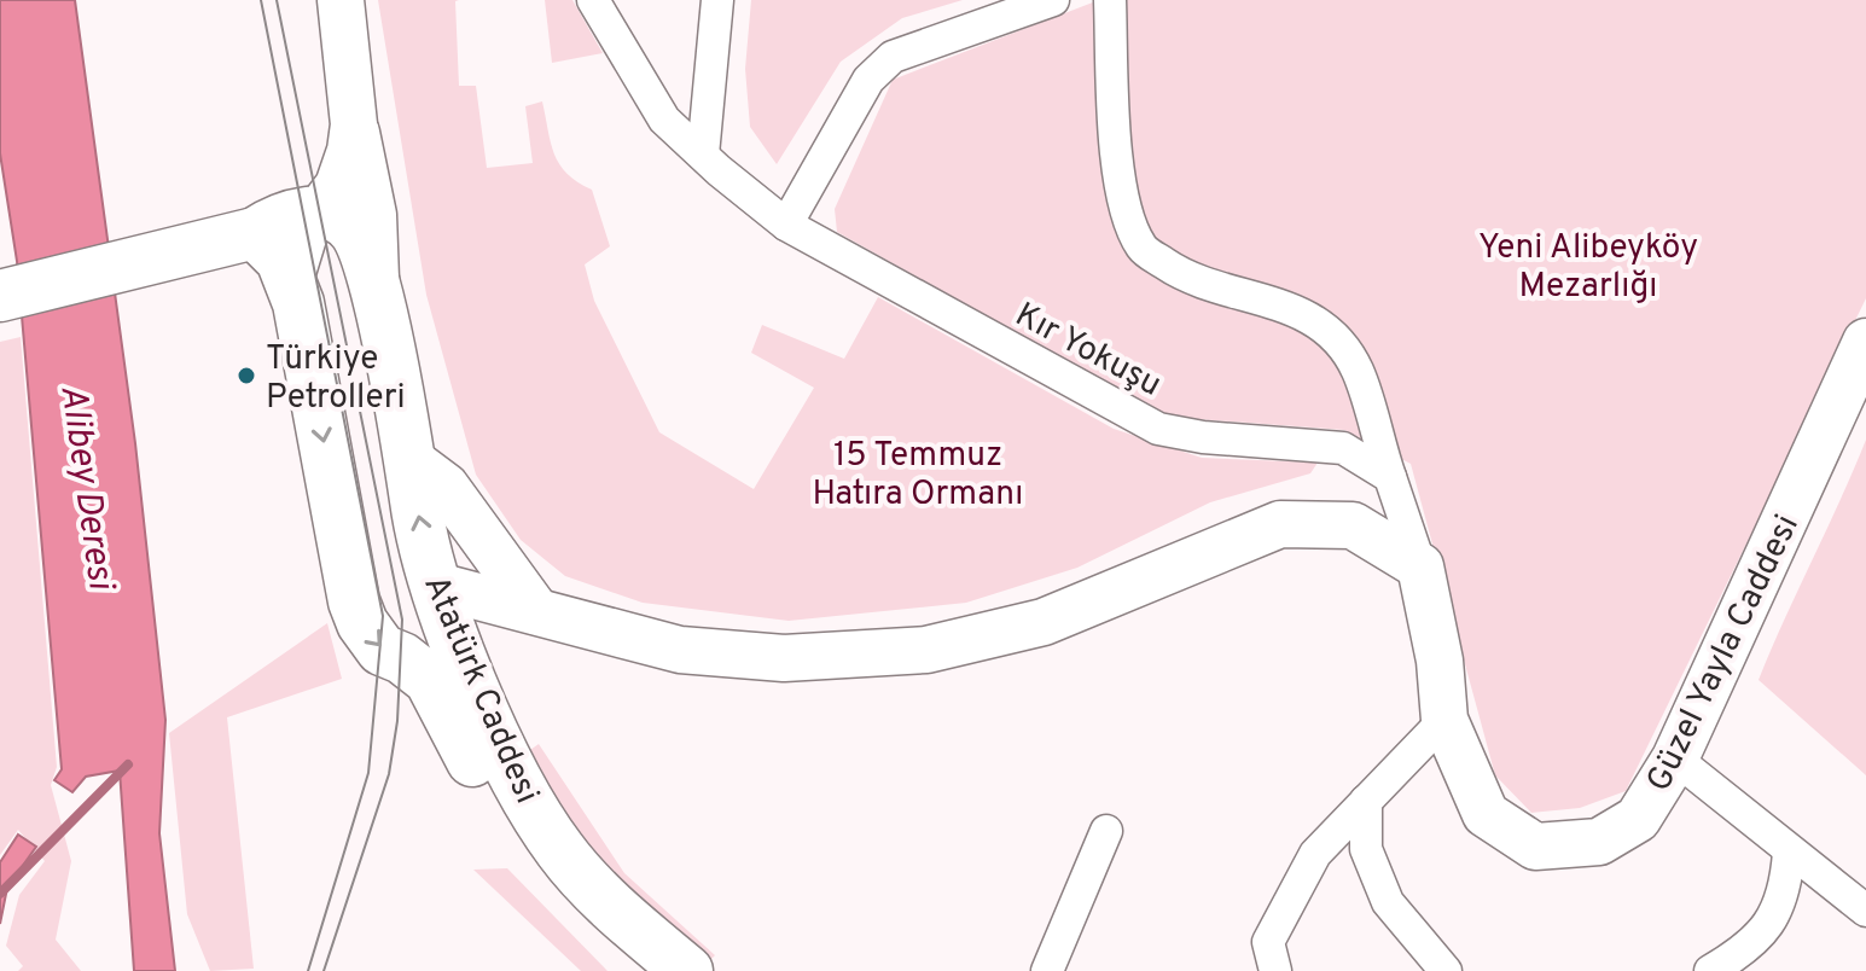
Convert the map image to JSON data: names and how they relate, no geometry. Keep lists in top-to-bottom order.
{
  "streets": {
    "main road": ["Güzel Yayla Caddesi", "Atatürk Caddesi"],
    "street": ["Kır Yokuşu"]
  },
  "water": ["Alibey Deresi"],
  "parks": ["Yeni Alibeyköy Mezarlığı", "15 Temmuz Hatıra Ormanı"],
  "places": ["Türkiye Petrolleri"]
}
